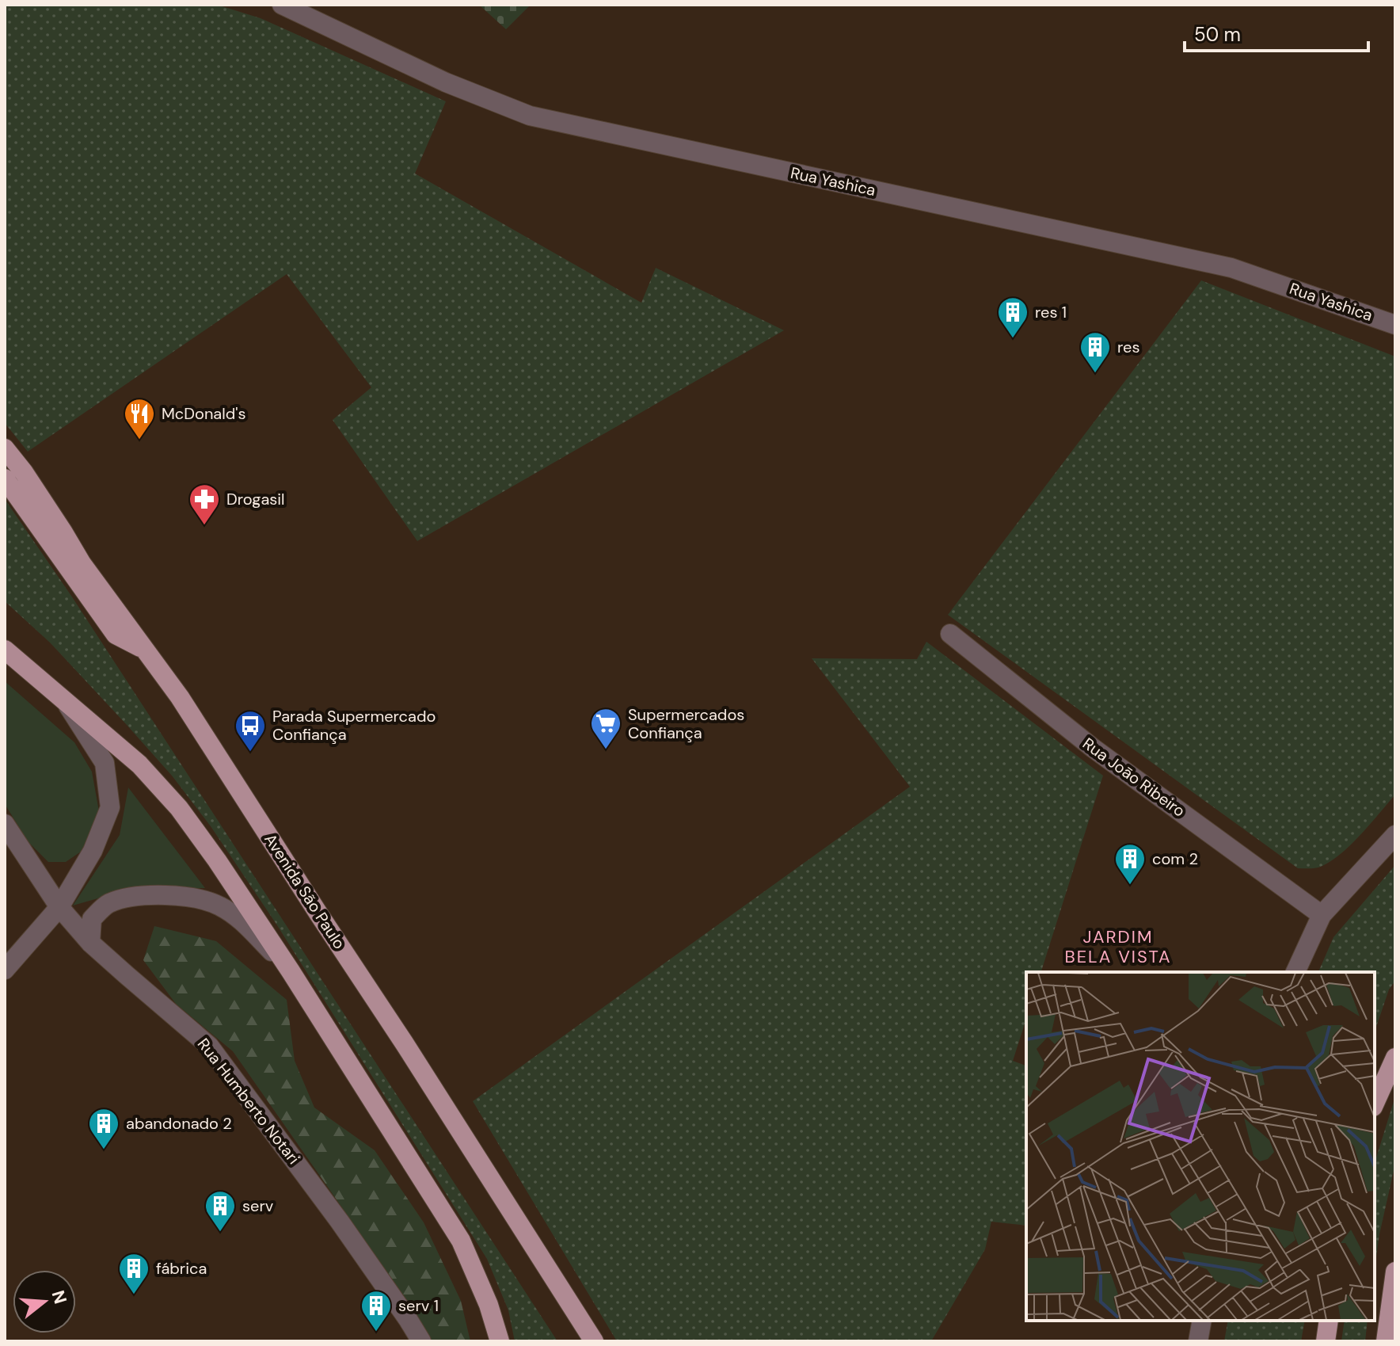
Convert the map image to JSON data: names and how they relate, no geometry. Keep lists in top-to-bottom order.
{
  "streets": {
    "main road": ["Avenida São Paulo"],
    "street": ["Rua Yashica", "Rua Joāo Ribeiro", "Rua Humberto Notari"]
  },
  "districts": ["JARDIM BELA VISTA"],
  "places": {
    "building": [
      "res 1",
      "res",
      "com 2",
      "abandonado 2",
      "serv",
      "fábrica",
      "serv 1"
    ],
    "restaurant": ["McDonald's"],
    "pharmacy": ["Drogasil"],
    "supermarket": ["Supermercados Confiança"],
    "bus stop": ["Parada Supermercado Confiança"]
  },
  "scale_bar": "50 m",
  "north": "right"
}
